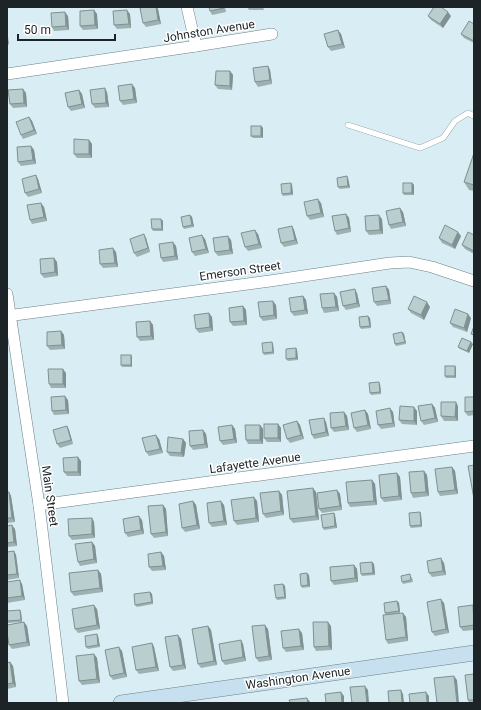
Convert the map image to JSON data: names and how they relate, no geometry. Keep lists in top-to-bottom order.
{
  "streets": {
    "main road": ["Washington Avenue"],
    "street": [
      "Johnston Avenue",
      "Emerson Street",
      "Lafayette Avenue",
      "Main Street"
    ]
  },
  "crossings": [
    ["Emerson Street", "Main Street"],
    ["Lafayette Avenue", "Main Street"]
  ],
  "scale_bar": "50 m"
}
